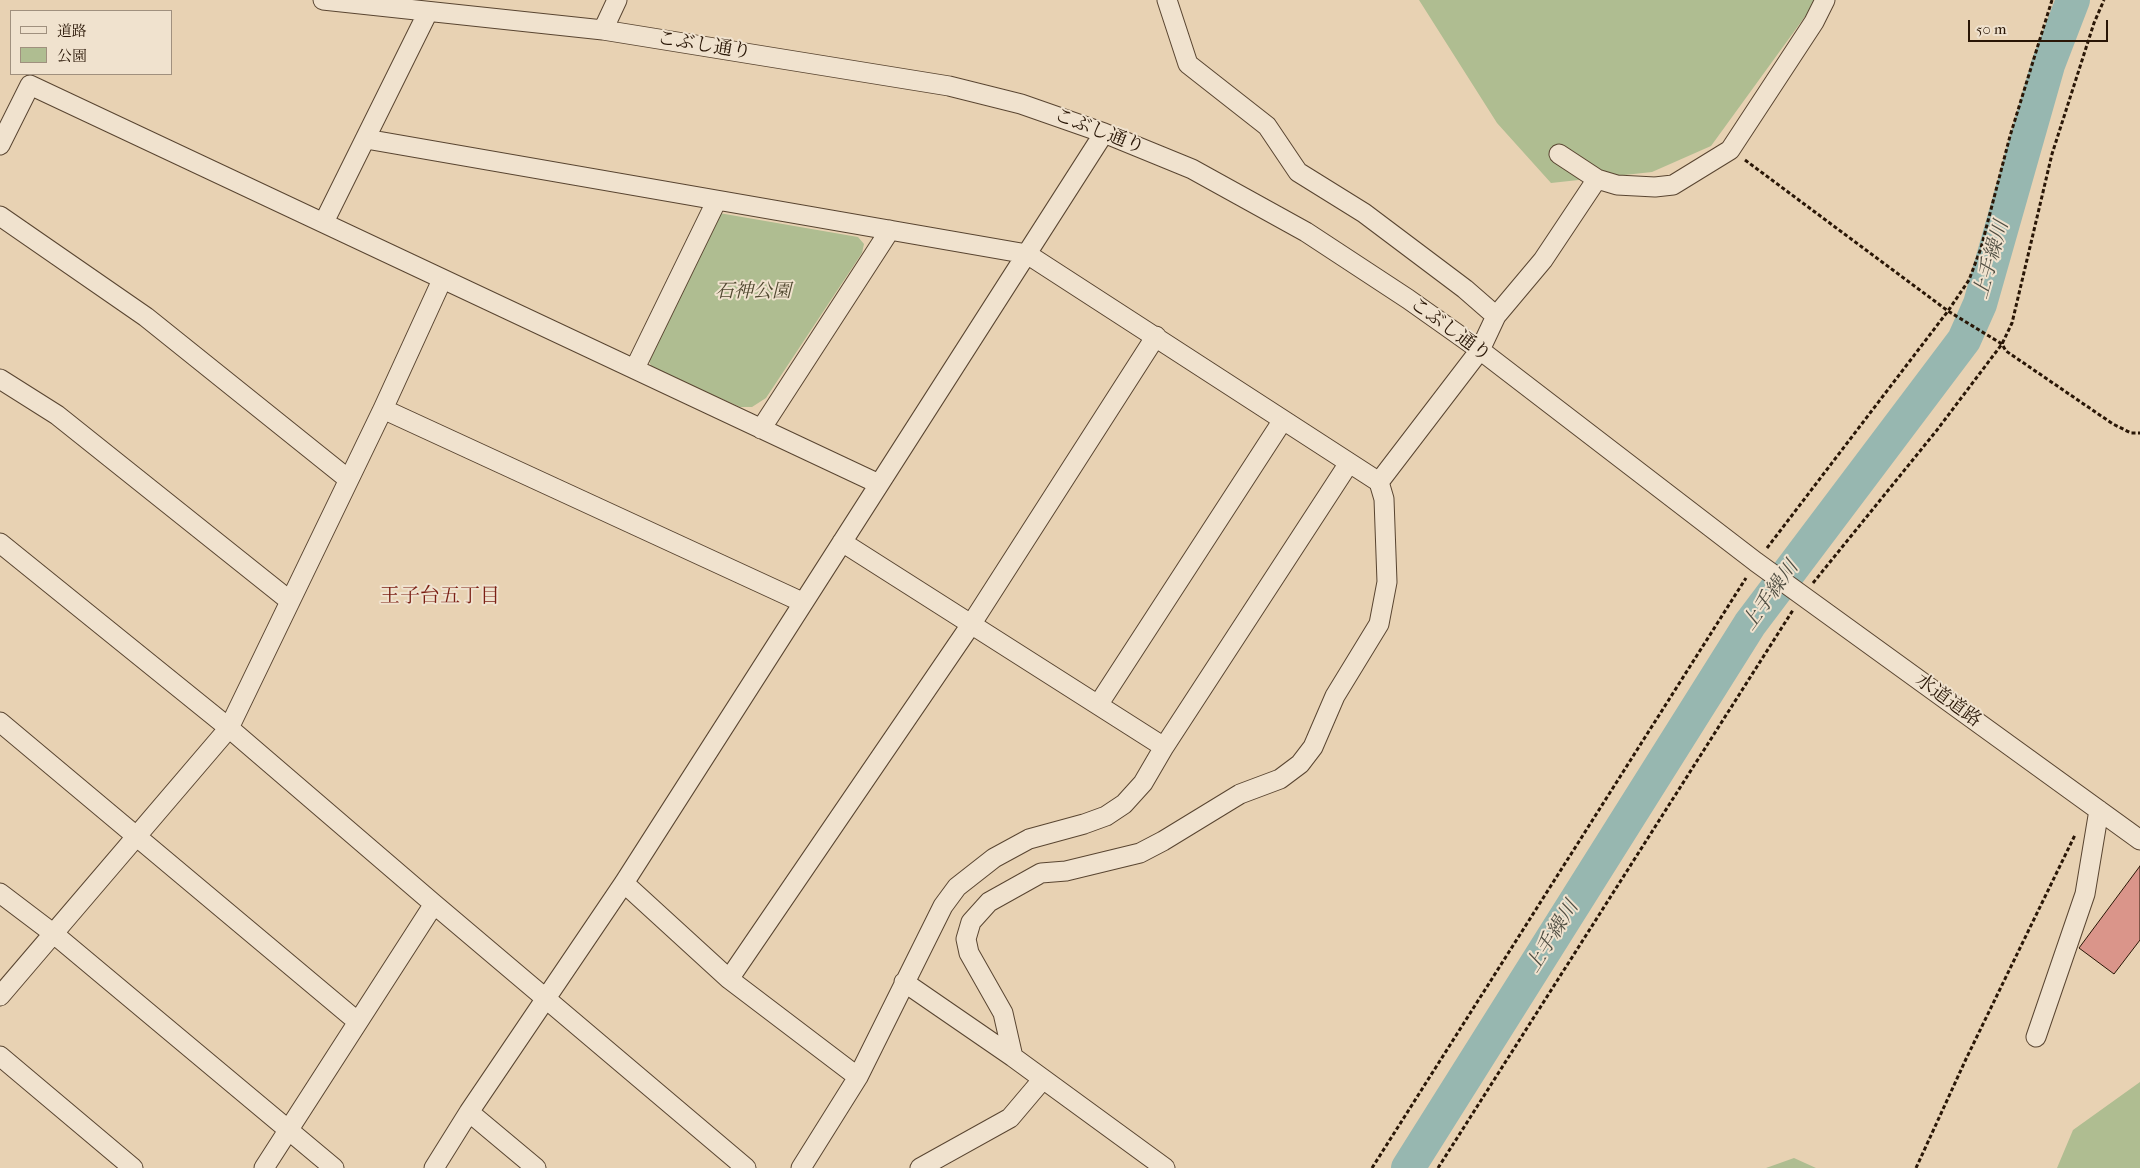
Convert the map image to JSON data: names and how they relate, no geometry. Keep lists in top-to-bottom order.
{
  "streets": {
    "street": ["こぶし通り", "水道道路"]
  },
  "crossings": [
    ["こぶし通り", "水道道路"]
  ],
  "districts": ["王子台五丁目"],
  "water": ["上手繰川"],
  "parks": ["石神公園"],
  "legend": ["道路", "公園"],
  "scale_bar": "50 m"
}
